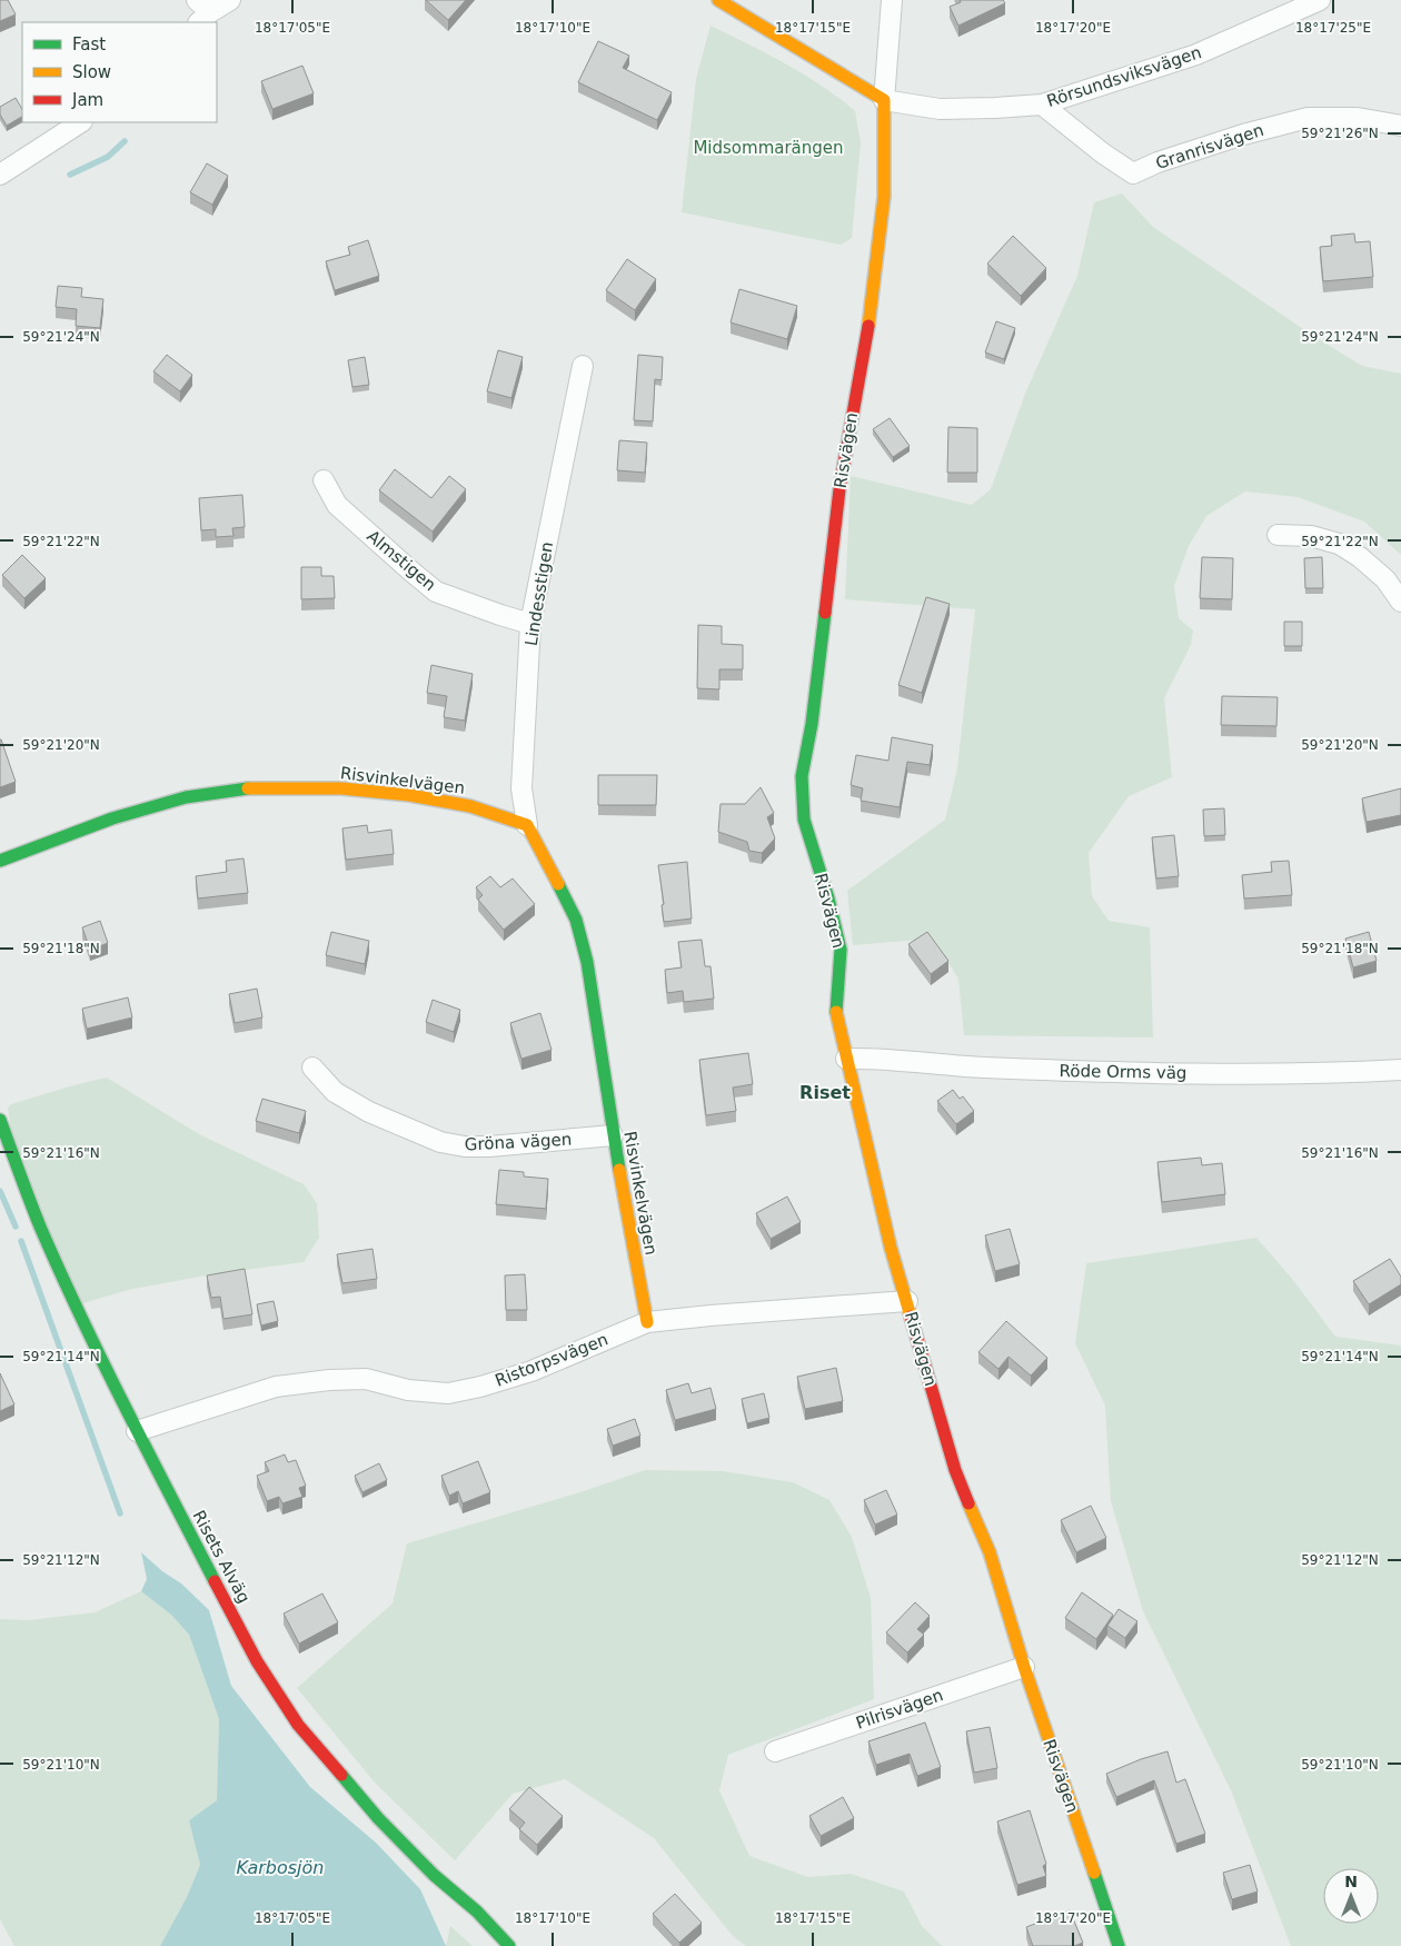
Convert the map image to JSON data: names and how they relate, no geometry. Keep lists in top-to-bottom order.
{
  "streets": {
    "street": [
      "Rörsundsviksvägen",
      "Granrisvägen",
      "Risvägen",
      "Almstigen",
      "Lindesstigen",
      "Risvinkelvägen",
      "Röde Orms väg",
      "Gröna vägen",
      "Ristorpsvägen",
      "Risets Alväg",
      "Pilrisvägen"
    ]
  },
  "crossings": [
    ["Rörsundsviksvägen", "Granrisvägen"],
    ["Rörsundsviksvägen", "Risvägen"],
    ["Risvägen", "Röde Orms väg"],
    ["Risvägen", "Ristorpsvägen"],
    ["Risvägen", "Pilrisvägen"],
    ["Almstigen", "Lindesstigen"],
    ["Lindesstigen", "Risvinkelvägen"],
    ["Risvinkelvägen", "Gröna vägen"],
    ["Risvinkelvägen", "Ristorpsvägen"],
    ["Ristorpsvägen", "Risets Alväg"]
  ],
  "districts": ["Riset"],
  "water": ["Karbosjön"],
  "parks": ["Midsommarängen"],
  "legend": ["Fast", "Slow", "Jam"],
  "north": "top",
  "coordinates": [
    "18°17'05\"E",
    "18°17'10\"E",
    "18°17'15\"E",
    "18°17'20\"E",
    "18°17'25\"E",
    "59°21'26\"N",
    "59°21'24\"N",
    "59°21'22\"N",
    "59°21'20\"N",
    "59°21'18\"N",
    "59°21'16\"N",
    "59°21'14\"N",
    "59°21'12\"N",
    "59°21'10\"N"
  ]
}
